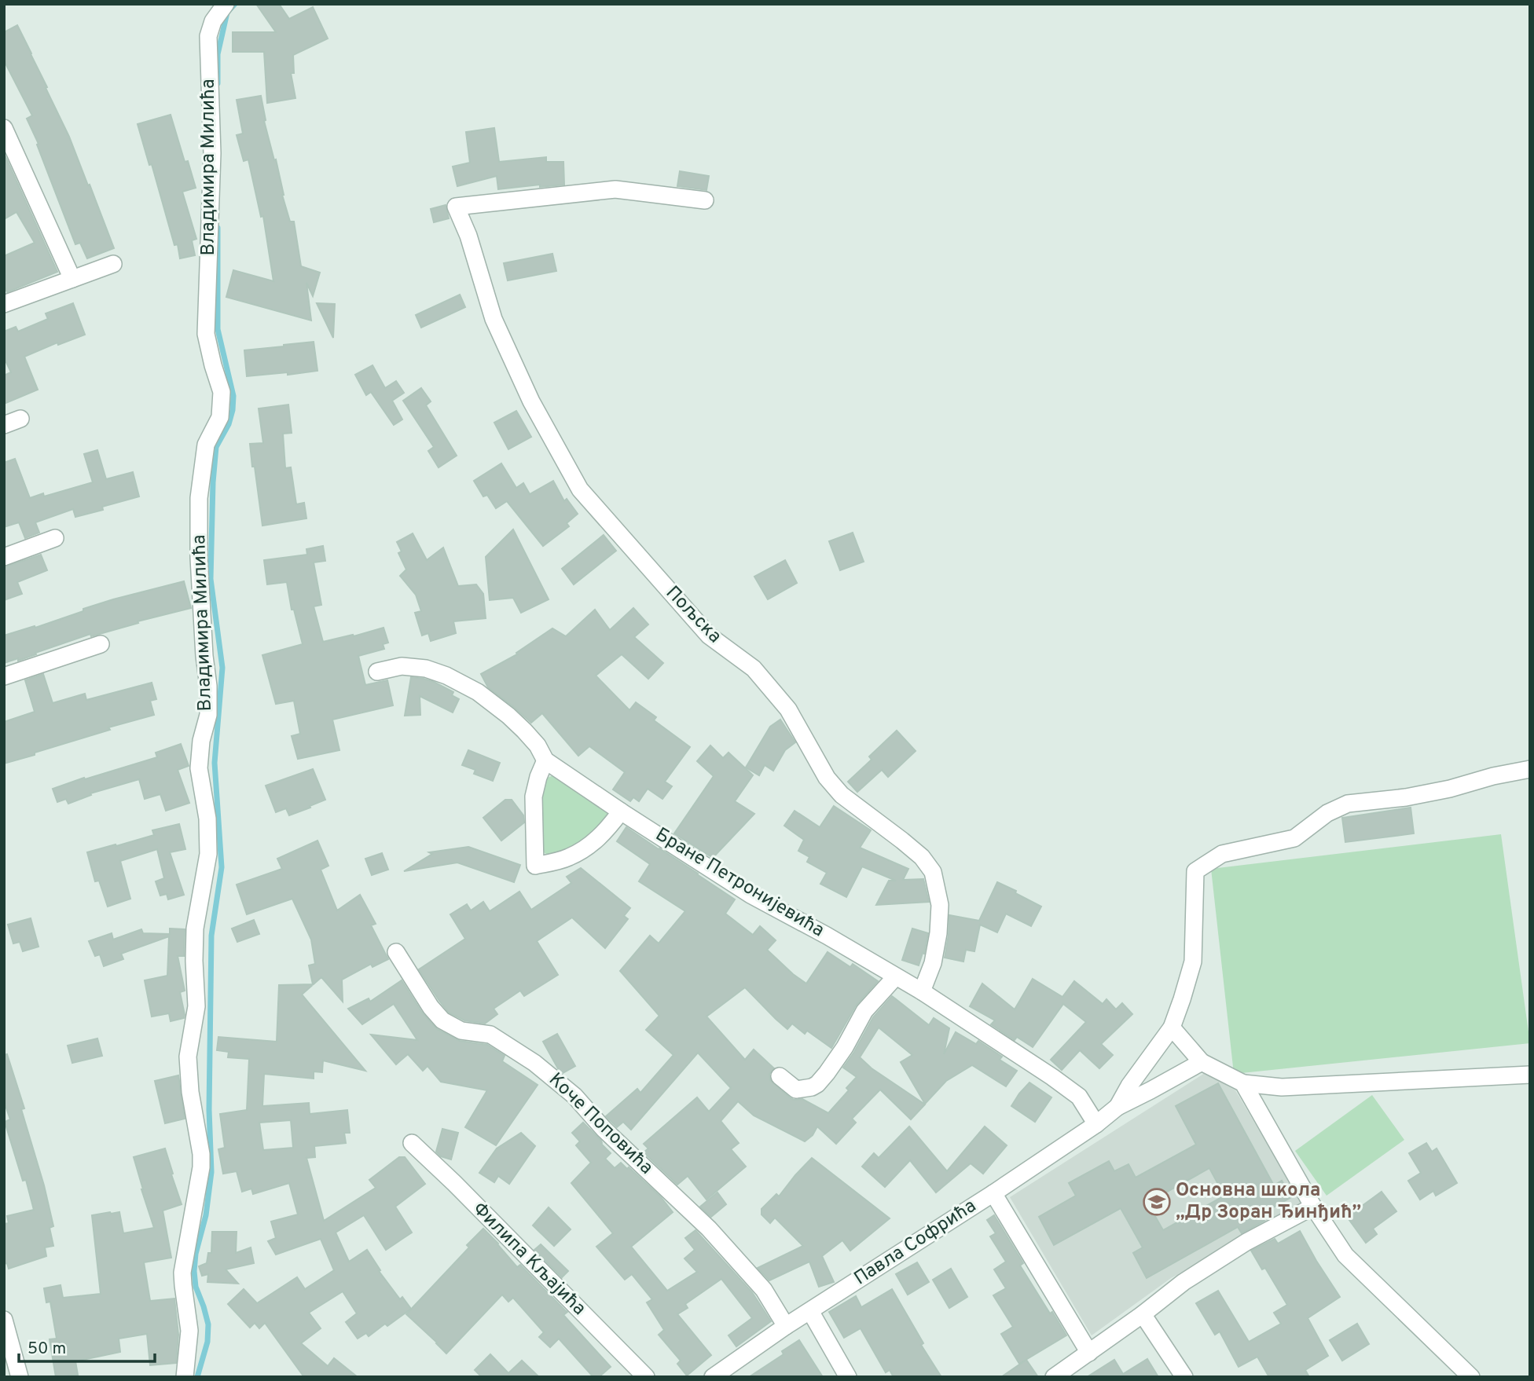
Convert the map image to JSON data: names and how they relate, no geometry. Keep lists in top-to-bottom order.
{
  "streets": {
    "street": [
      "Владимира Милића",
      "Пољска",
      "Бране Петронијевића",
      "Коче Поповића",
      "Павла Софрића",
      "Филипа Кљајића"
    ]
  },
  "crossings": [
    ["Пољска", "Бране Петронијевића"],
    ["Бране Петронијевића", "Павла Софрића"],
    ["Коче Поповића", "Павла Софрића"]
  ],
  "places": {
    "school or university": ["Основна школа „Др Зоран Ђинђић”"]
  },
  "scale_bar": "50 m"
}
